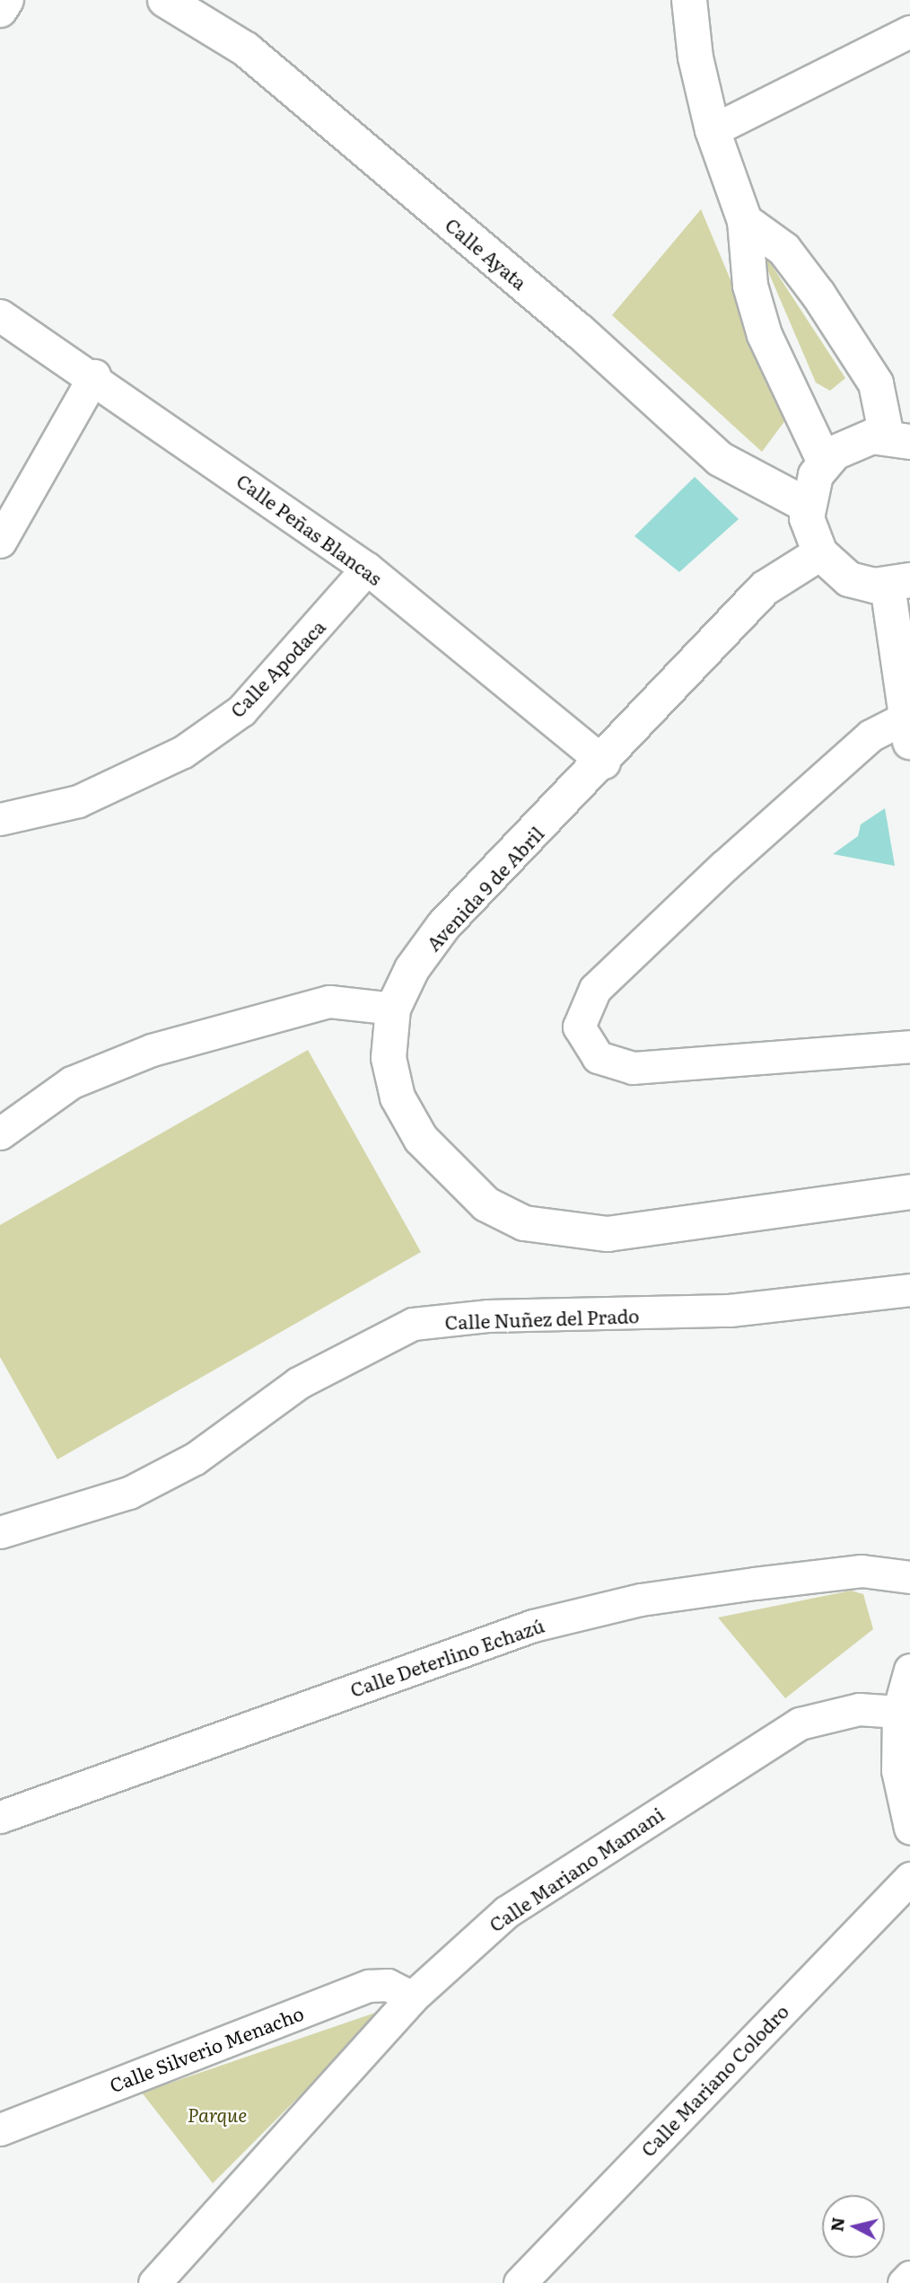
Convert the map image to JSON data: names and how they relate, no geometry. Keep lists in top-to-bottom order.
{
  "streets": {
    "main road": ["Calle Ayata", "Avenida 9 de Abril"],
    "street": [
      "Calle Peñas Blancas",
      "Calle Apodaca",
      "Calle Nuñez del Prado",
      "Calle Deterlino Echazú",
      "Calle Mariano Mamani",
      "Calle Silverio Menacho",
      "Calle Mariano Colodro"
    ]
  },
  "crossings": [
    ["Calle Peñas Blancas", "Calle Apodaca"],
    ["Calle Peñas Blancas", "Avenida 9 de Abril"],
    ["Calle Mariano Mamani", "Calle Silverio Menacho"]
  ],
  "parks": ["Parque"],
  "north": "left"
}
